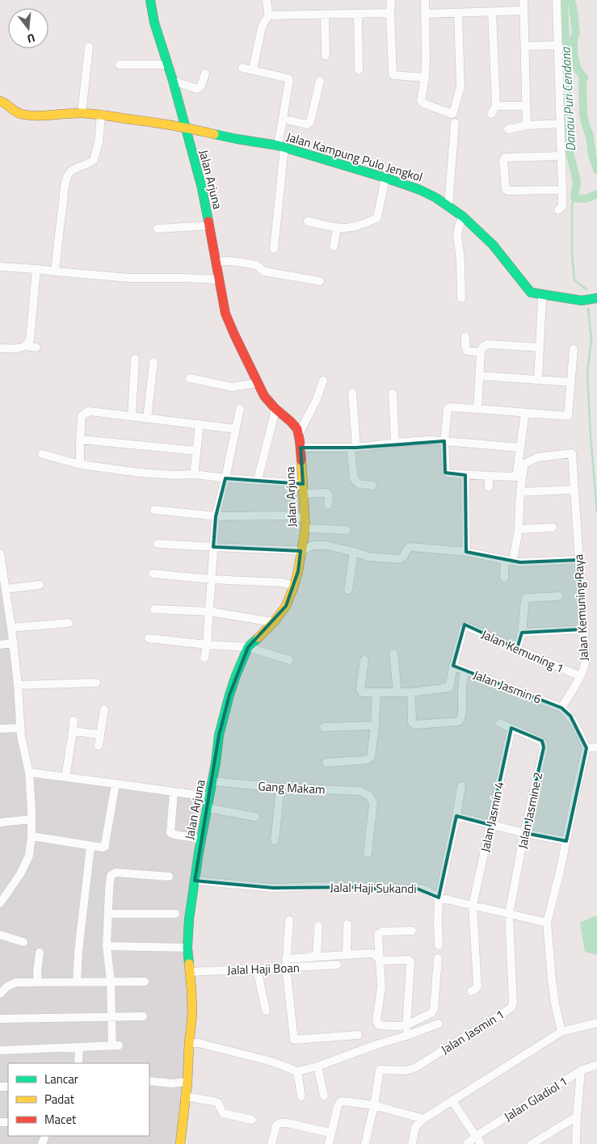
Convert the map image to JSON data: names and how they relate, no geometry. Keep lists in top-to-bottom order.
{
  "streets": {
    "street": [
      "Jalan Kampung Pulo Jengkol",
      "Jalan Arjuna",
      "Jalan Kemuning Raya",
      "Jalan Kemuning 1",
      "Jalan Jasmin 6",
      "Gang Makam",
      "Jalan Jasmine 2",
      "Jalan Jasmin 4",
      "Jalal Haji Sukandi",
      "Jalal Haji Boan",
      "Jalan Jasmin 1",
      "Jalan Gladiol 1"
    ]
  },
  "crossings": [
    ["Jalan Kampung Pulo Jengkol", "Jalan Arjuna"],
    ["Jalan Arjuna", "Gang Makam"],
    ["Jalan Arjuna", "Jalal Haji Sukandi"],
    ["Jalan Arjuna", "Jalal Haji Boan"],
    ["Jalan Kemuning Raya", "Jalan Kemuning 1"],
    ["Jalan Kemuning Raya", "Jalan Jasmin 6"],
    ["Jalan Kemuning 1", "Jalan Jasmin 6"],
    ["Jalan Jasmine 2", "Jalan Jasmin 4"],
    ["Jalan Jasmine 2", "Jalal Haji Sukandi"],
    ["Jalan Jasmine 2", "Jalan Jasmin 1"],
    ["Jalan Jasmin 4", "Jalal Haji Sukandi"],
    ["Jalal Haji Sukandi", "Jalan Jasmin 1"]
  ],
  "water": ["Danau Puri Cendana"],
  "legend": ["Lancar", "Padat", "Macet"],
  "north": "bottom"
}
